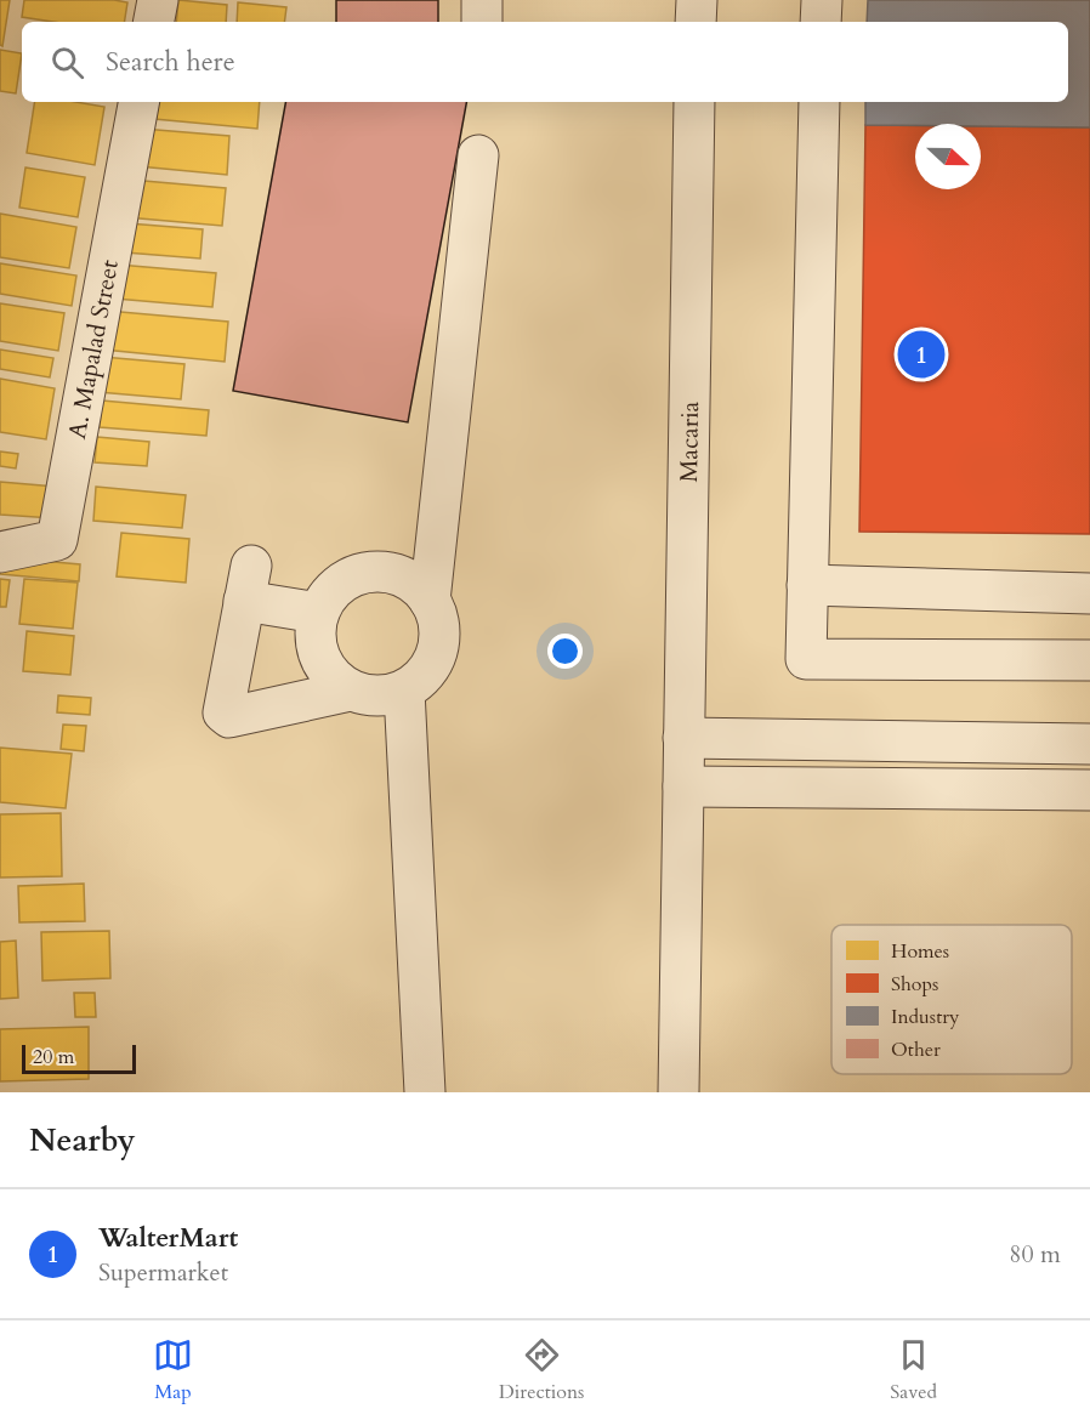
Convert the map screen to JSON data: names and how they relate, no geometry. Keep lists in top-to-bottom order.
{
  "streets": {
    "street": ["A. Mapalad Street", "Macaria"]
  },
  "legend": [
    "Homes",
    "Shops",
    "Industry",
    "Other"
  ],
  "scale_bar": "20 m",
  "north": "right",
  "page": {
    "search": "Search here",
    "pins": "1",
    "scale": "20 m",
    "heading": "Nearby",
    "list": [
      {
        "mark": "1",
        "name": "WalterMart",
        "note": "Supermarket",
        "value": "80 m"
      }
    ],
    "nav": ["Map", "Directions", "Saved"]
  }
}
